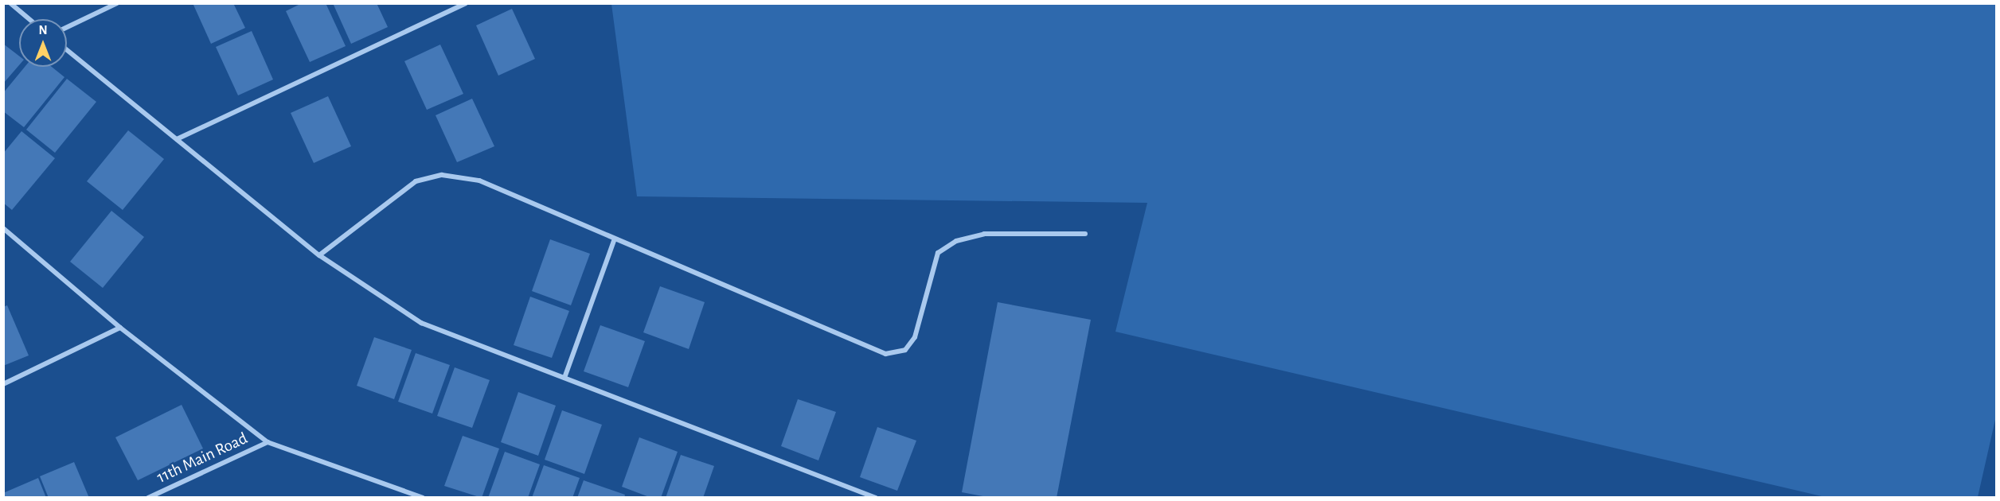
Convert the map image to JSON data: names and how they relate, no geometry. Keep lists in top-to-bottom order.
{
  "streets": {
    "street": ["11th Main Road"]
  },
  "north": "top"
}
